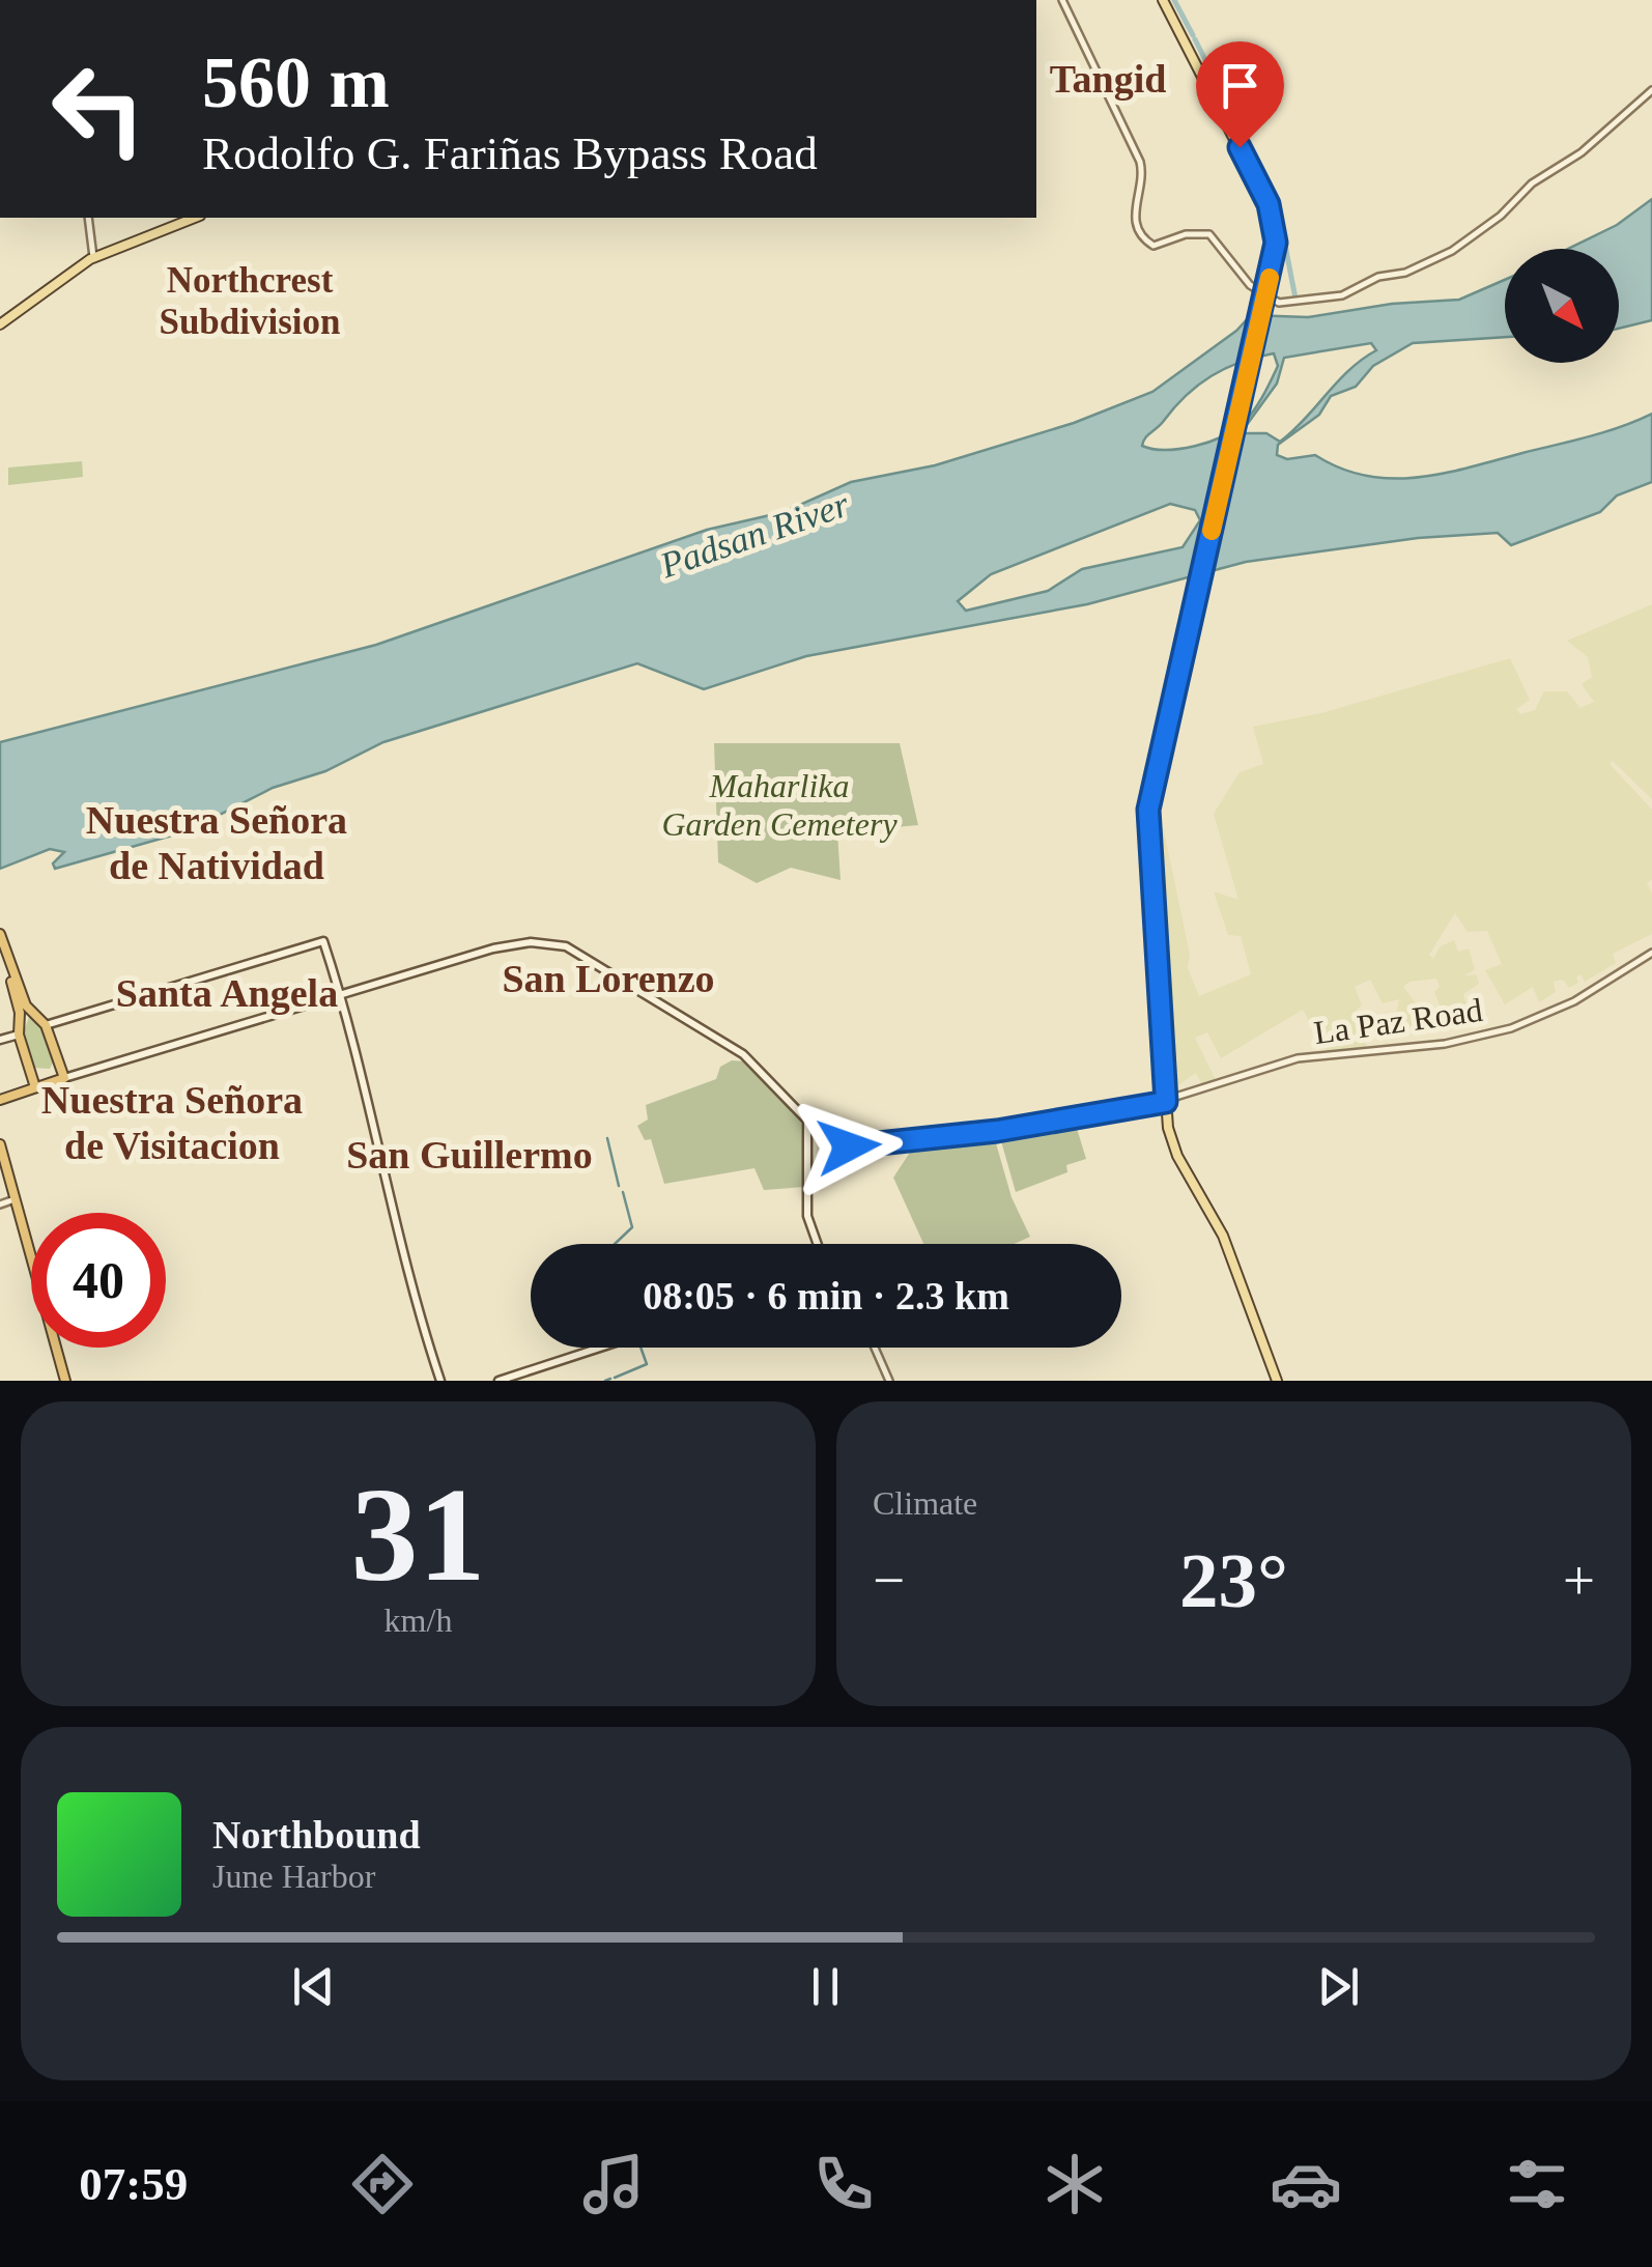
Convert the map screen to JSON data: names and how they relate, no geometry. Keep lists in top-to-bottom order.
{
  "streets": {
    "street": ["La Paz Road"]
  },
  "districts": [
    "Tangid",
    "Northcrest Subdivision",
    "Nuestra Señora de Natividad",
    "San Lorenzo",
    "Santa Angela",
    "Nuestra Señora de Visitacion",
    "San Guillermo"
  ],
  "water": ["Padsan River"],
  "parks": ["Maharlika Garden Cemetery"],
  "north": "bottom right",
  "page": {
    "turn": ["560 m", "Rodolfo G. Fariñas Bypass Road"],
    "limit": "40",
    "trip": "08:05 · 6 min · 2.3 km",
    "tile": [
      ["31", "km/h"],
      "Climate"
    ],
    "heat": ["−", "23°", "+"],
    "song": ["Northbound", "June Harbor"],
    "tabs": "07:59"
  }
}
